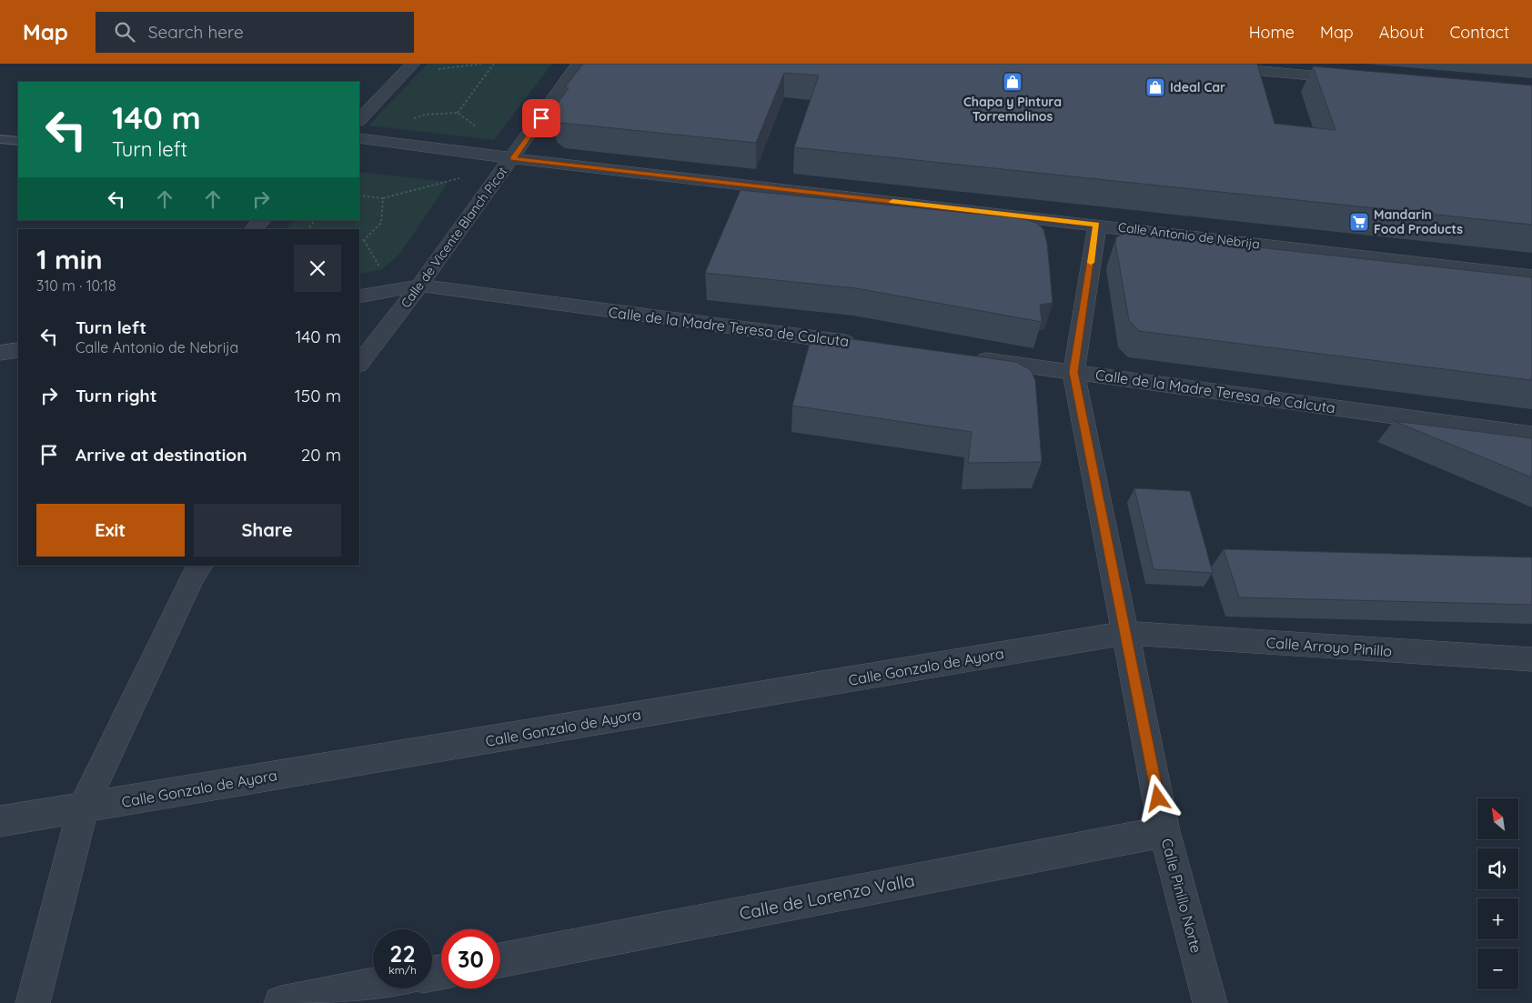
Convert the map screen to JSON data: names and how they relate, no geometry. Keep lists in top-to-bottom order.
{
  "streets": {
    "street": [
      "Calle Antonio de Nebrija",
      "Calle de Vicente Blanch Picot",
      "Calle de la Madre Teresa de Calcuta",
      "Calle Arroyo Pinillo",
      "Calle Gonzalo de Ayora",
      "Calle Pinillo Norte",
      "Calle de Lorenzo Valla"
    ]
  },
  "crossings": [
    ["Calle Antonio de Nebrija", "Calle de Vicente Blanch Picot"],
    ["Calle Antonio de Nebrija", "Calle Pinillo Norte"],
    ["Calle de Vicente Blanch Picot", "Calle de la Madre Teresa de Calcuta"],
    ["Calle de la Madre Teresa de Calcuta", "Calle Pinillo Norte"],
    ["Calle Arroyo Pinillo", "Calle Gonzalo de Ayora"],
    ["Calle Arroyo Pinillo", "Calle Pinillo Norte"],
    ["Calle Gonzalo de Ayora", "Calle Pinillo Norte"],
    ["Calle Pinillo Norte", "Calle de Lorenzo Valla"]
  ],
  "places": {
    "shop": ["Chapa y Pintura Torremolinos", "Ideal Car"],
    "supermarket": ["Mandarin Food Products"]
  },
  "north": "top left",
  "page": {
    "header": "Map",
    "search": "Search here",
    "nav": [
      "Home",
      "Map",
      "About",
      "Contact"
    ],
    "turn": ["140 m", "Turn left"],
    "heading": ["1 min", "310 m · 10:18"],
    "list": [
      {
        "name": "Turn left",
        "note": "Calle Antonio de Nebrija",
        "value": "140 m"
      },
      {
        "name": "Turn right",
        "value": "150 m"
      },
      {
        "name": "Arrive at destination",
        "value": "20 m"
      }
    ],
    "buttons": ["Exit", "Share"],
    "map_buttons": ["+", "−"],
    "speed": "22 km/h",
    "limit": "30"
  }
}
